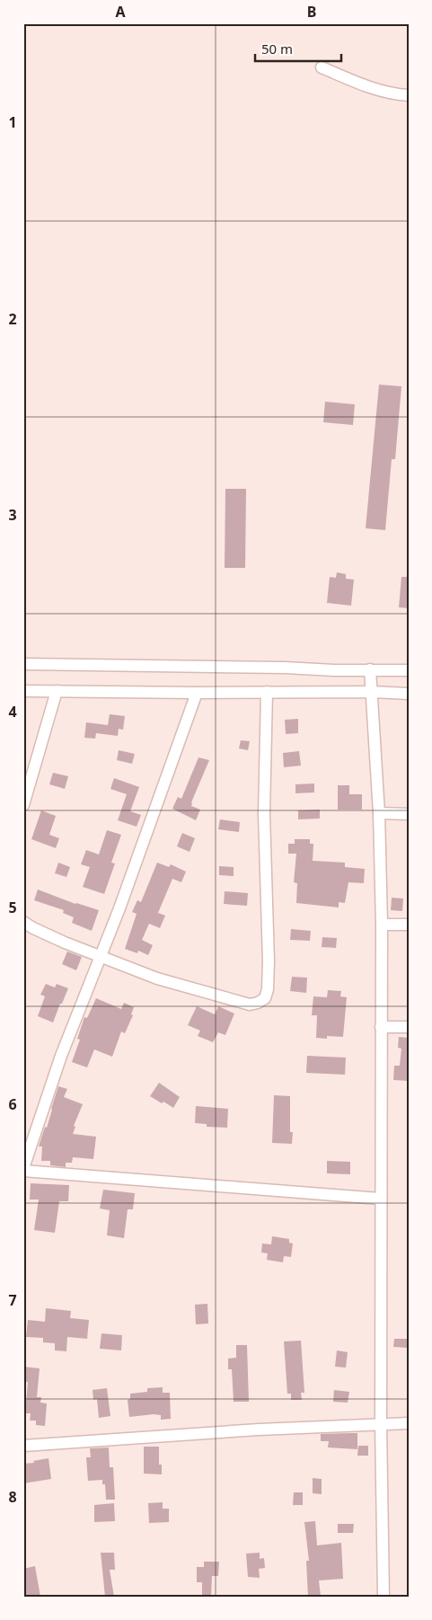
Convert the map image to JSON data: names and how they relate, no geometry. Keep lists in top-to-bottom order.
{
  "scale_bar": "50 m",
  "grid": {
    "columns": ["A", "B"],
    "rows": [
      "1",
      "2",
      "3",
      "4",
      "5",
      "6",
      "7",
      "8"
    ]
  }
}
